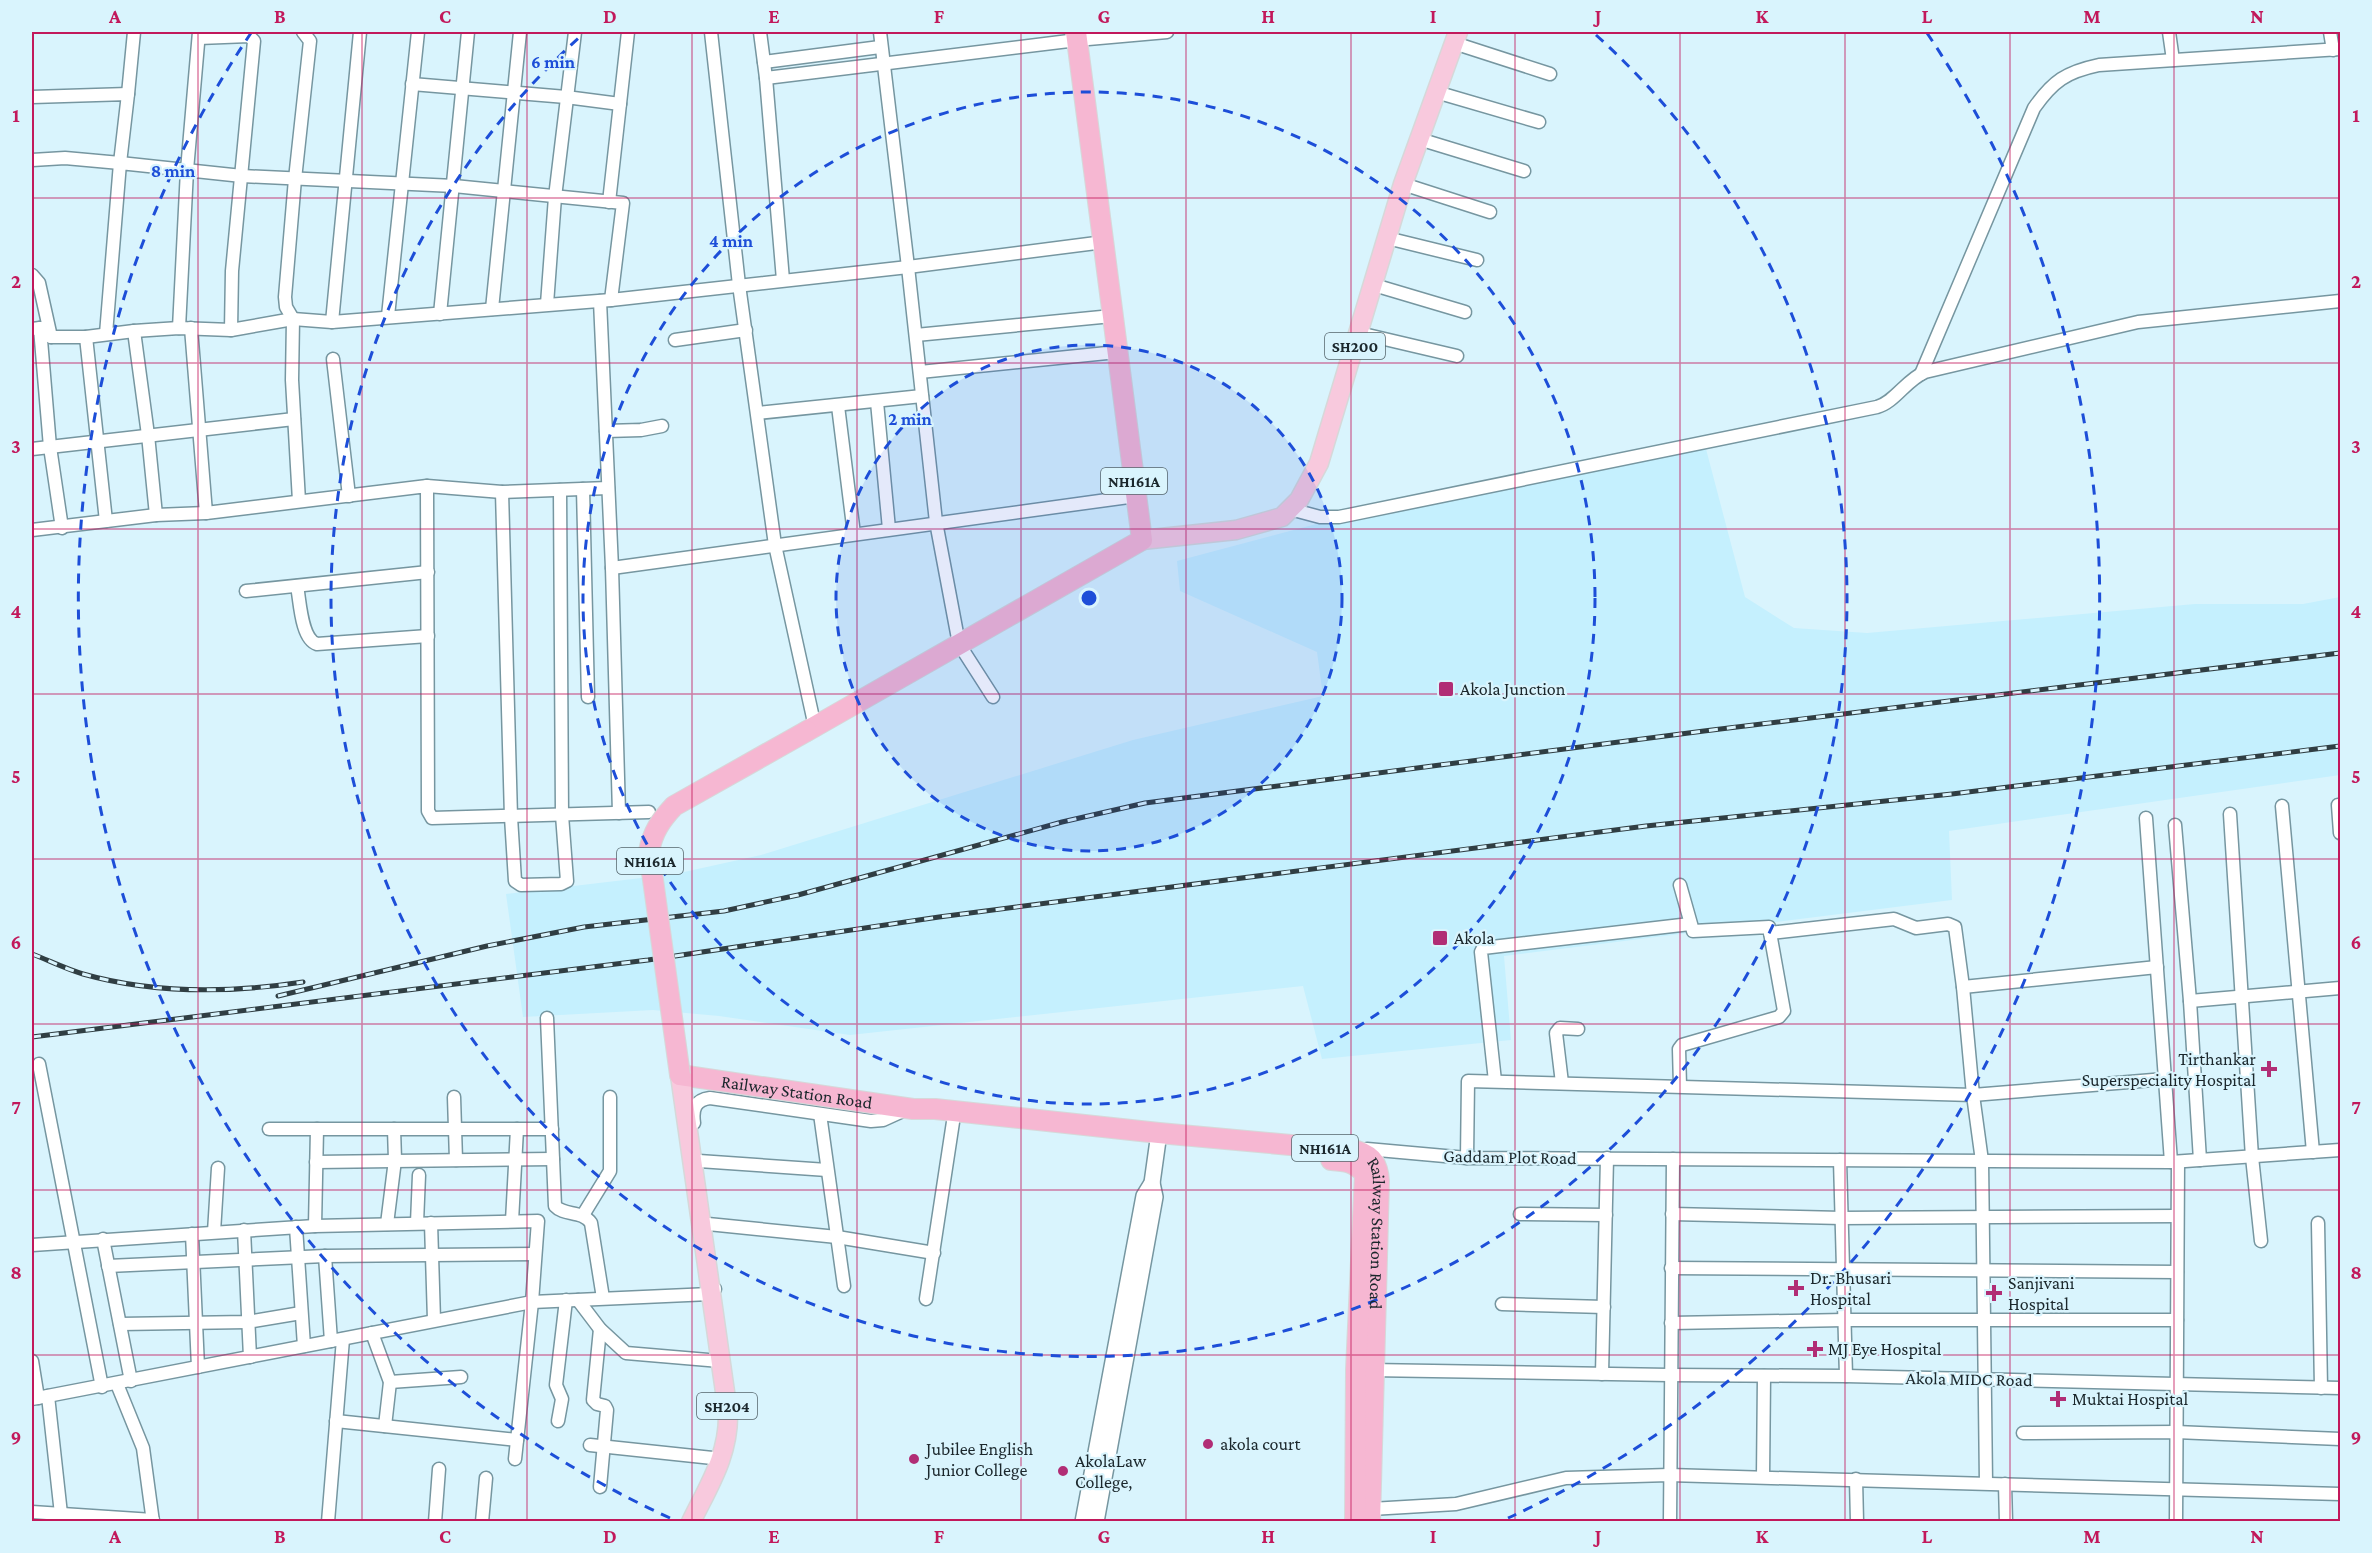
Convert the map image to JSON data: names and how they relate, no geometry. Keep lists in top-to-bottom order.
{
  "streets": {
    "highway": ["NH161A", "Railway Station Road"],
    "main road": ["SH200", "SH204"],
    "street": ["Gaddam Plot Road", "Akola MIDC Road"]
  },
  "crossings": [
    ["NH161A", "Railway Station Road"],
    ["NH161A", "SH204"],
    ["Railway Station Road", "Gaddam Plot Road"],
    ["Railway Station Road", "Akola MIDC Road"],
    ["Railway Station Road", "SH204"]
  ],
  "places": {
    "transit": ["Akola Junction", "Akola"],
    "health": [
      "Tirthankar Superspeciality Hospital",
      "Dr. Bhusari Hospital",
      "Sanjivani Hospital",
      "MJ Eye Hospital",
      "Muktai Hospital"
    ],
    "other": ["akola court", "Jubilee English Junior College", "AkolaLaw College,"]
  },
  "grid": {
    "columns": [
      "A",
      "B",
      "C",
      "D",
      "E",
      "F",
      "G",
      "H",
      "I",
      "J",
      "K",
      "L",
      "M",
      "N"
    ],
    "rows": [
      "1",
      "2",
      "3",
      "4",
      "5",
      "6",
      "7",
      "8",
      "9"
    ]
  },
  "rings": [
    "6 min",
    "8 min",
    "4 min",
    "2 min"
  ]
}
